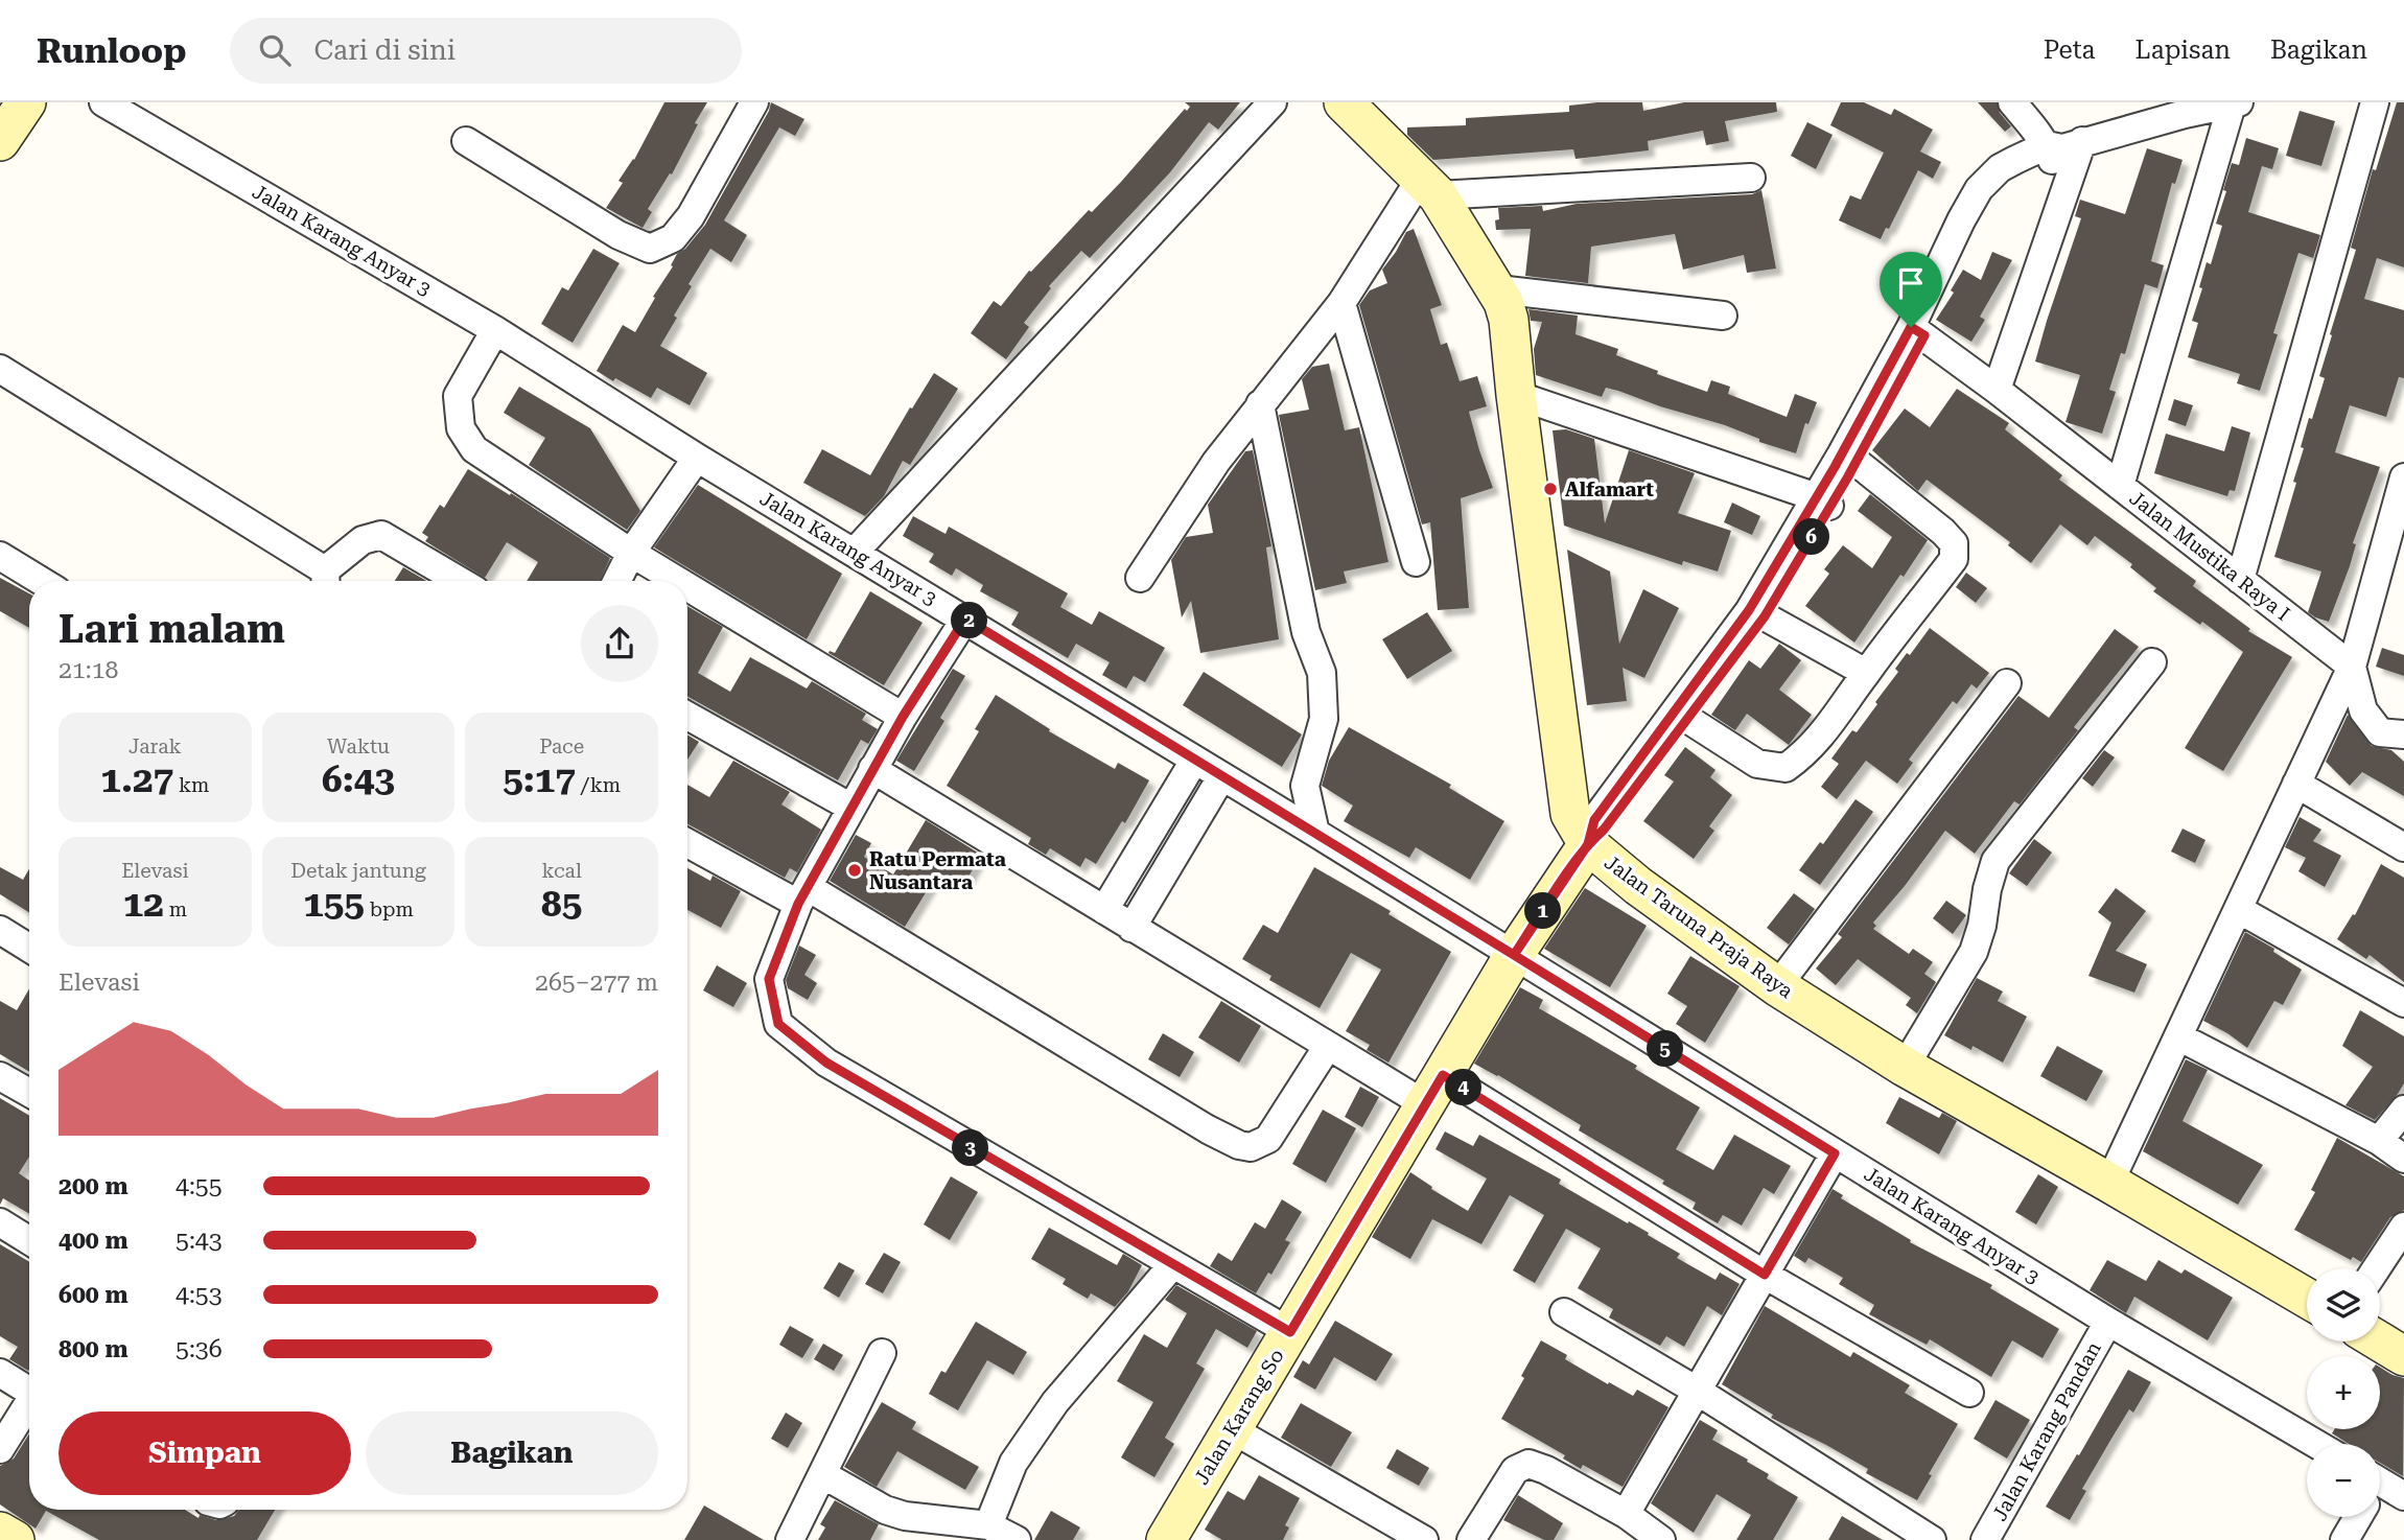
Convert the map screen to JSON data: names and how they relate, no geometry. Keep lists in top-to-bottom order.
{
  "streets": {
    "street": [
      "Jalan Karang Anyar 3",
      "Jalan Mustika Raya I",
      "Jalan Taruna Praja Raya",
      "Jalan Karang So",
      "Jalan Karang Pandan"
    ]
  },
  "crossings": [
    ["Jalan Karang Anyar 3", "Jalan Karang So"],
    ["Jalan Karang Anyar 3", "Jalan Karang Pandan"],
    ["Jalan Taruna Praja Raya", "Jalan Karang So"]
  ],
  "places": ["Alfamart", "Ratu Permata Nusantara"],
  "page": {
    "header": "Runloop",
    "search": "Cari di sini",
    "nav": ["Peta", "Lapisan", "Bagikan"],
    "pins": [
      "6",
      "2",
      "1",
      "5",
      "4",
      "3"
    ],
    "heading": ["Lari malam", "21:18"],
    "stats": [
      ["Jarak", "1.27 km"],
      ["Waktu", "6:43"],
      ["Pace", "5:17 /km"],
      ["Elevasi", "12 m"],
      ["Detak jantung", "155 bpm"],
      ["kcal", "85"]
    ],
    "chart": ["Elevasi", "265–277 m"],
    "list": [
      {
        "name": "200 m",
        "note": "4:55"
      },
      {
        "name": "400 m",
        "note": "5:43"
      },
      {
        "name": "600 m",
        "note": "4:53"
      },
      {
        "name": "800 m",
        "note": "5:36"
      }
    ],
    "map_buttons": ["+", "−"],
    "buttons": ["Simpan", "Bagikan"]
  }
}
